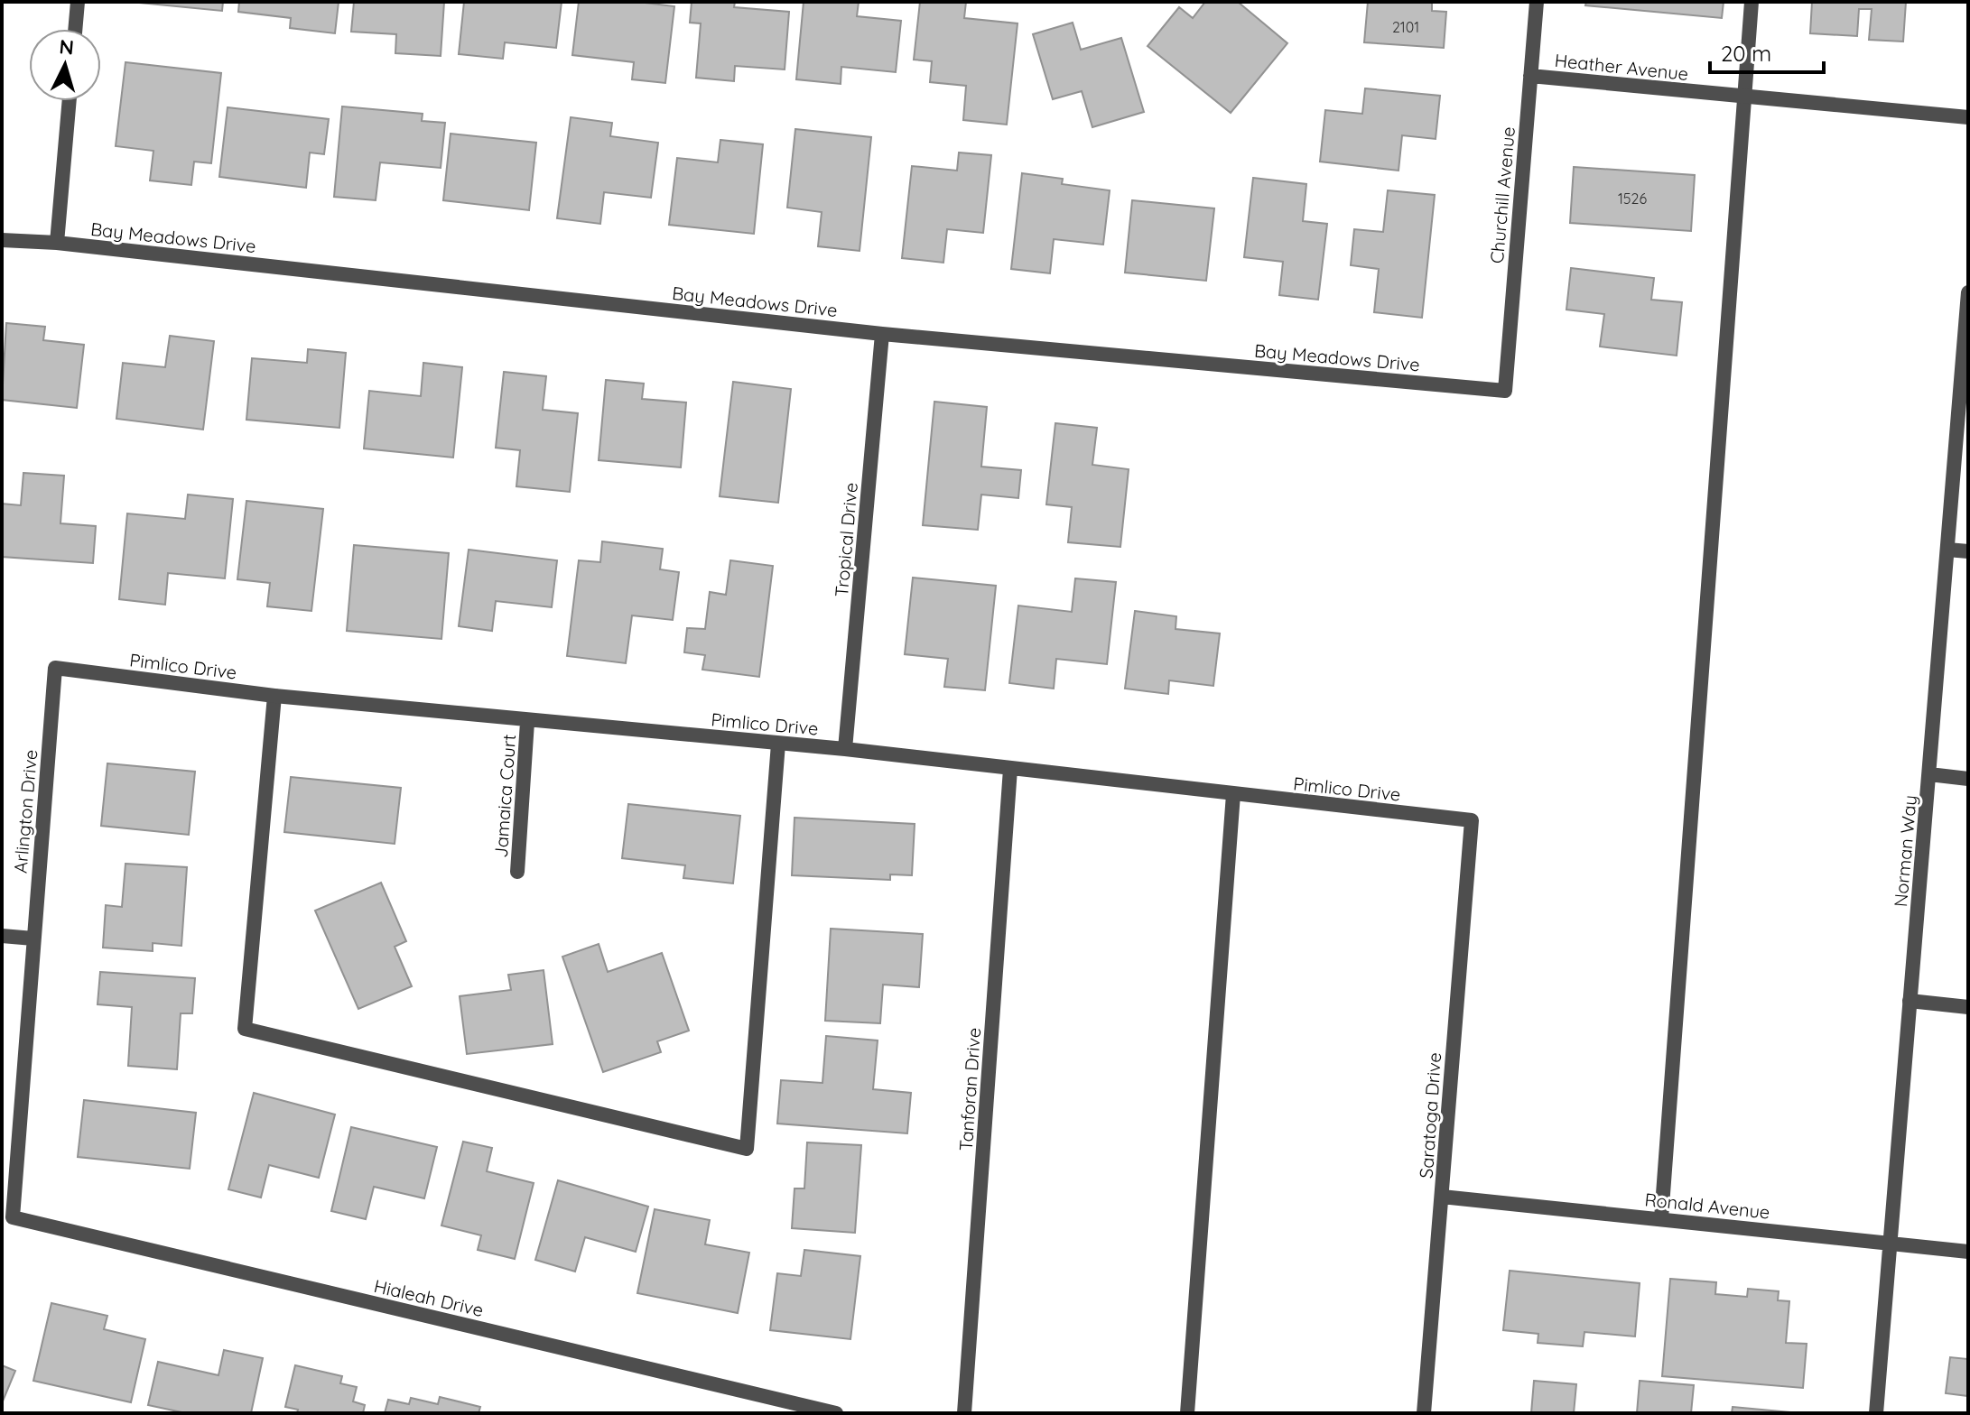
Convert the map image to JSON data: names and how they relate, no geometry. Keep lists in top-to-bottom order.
{
  "streets": {
    "street": [
      "Heather Avenue",
      "Churchill Avenue",
      "Bay Meadows Drive",
      "Tropical Drive",
      "Pimlico Drive",
      "Jamaica Court",
      "Arlington Drive",
      "Norman Way",
      "Tanforan Drive",
      "Saratoga Drive",
      "Ronald Avenue",
      "Hialeah Drive"
    ]
  },
  "crossings": [
    ["Heather Avenue", "Churchill Avenue"],
    ["Churchill Avenue", "Bay Meadows Drive"],
    ["Bay Meadows Drive", "Tropical Drive"],
    ["Tropical Drive", "Pimlico Drive"],
    ["Pimlico Drive", "Jamaica Court"],
    ["Pimlico Drive", "Arlington Drive"],
    ["Pimlico Drive", "Tanforan Drive"],
    ["Pimlico Drive", "Saratoga Drive"],
    ["Arlington Drive", "Hialeah Drive"],
    ["Norman Way", "Ronald Avenue"],
    ["Saratoga Drive", "Ronald Avenue"]
  ],
  "house_numbers": ["2101", "1526"],
  "scale_bar": "20 m",
  "north": "top"
}
